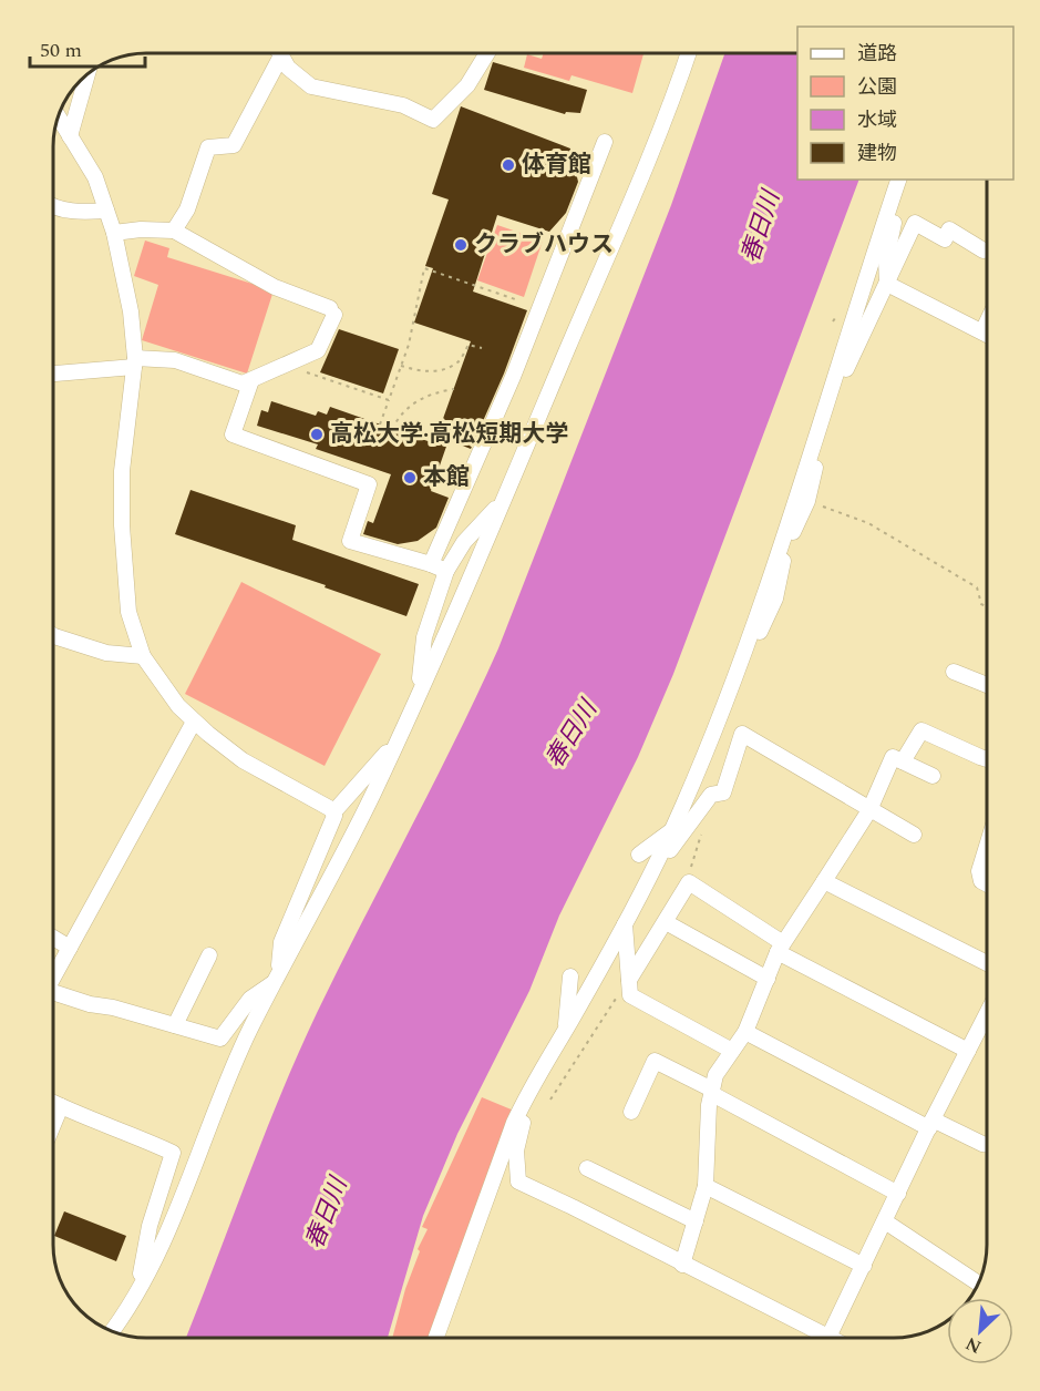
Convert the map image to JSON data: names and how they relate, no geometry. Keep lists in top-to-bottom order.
{
  "water": ["春日川"],
  "places": [
    "体育館",
    "クラブハウス",
    "高松大学·高松短期大学",
    "本館"
  ],
  "legend": [
    "道路",
    "公園",
    "水域",
    "建物"
  ],
  "scale_bar": "50 m",
  "north": "bottom left"
}
